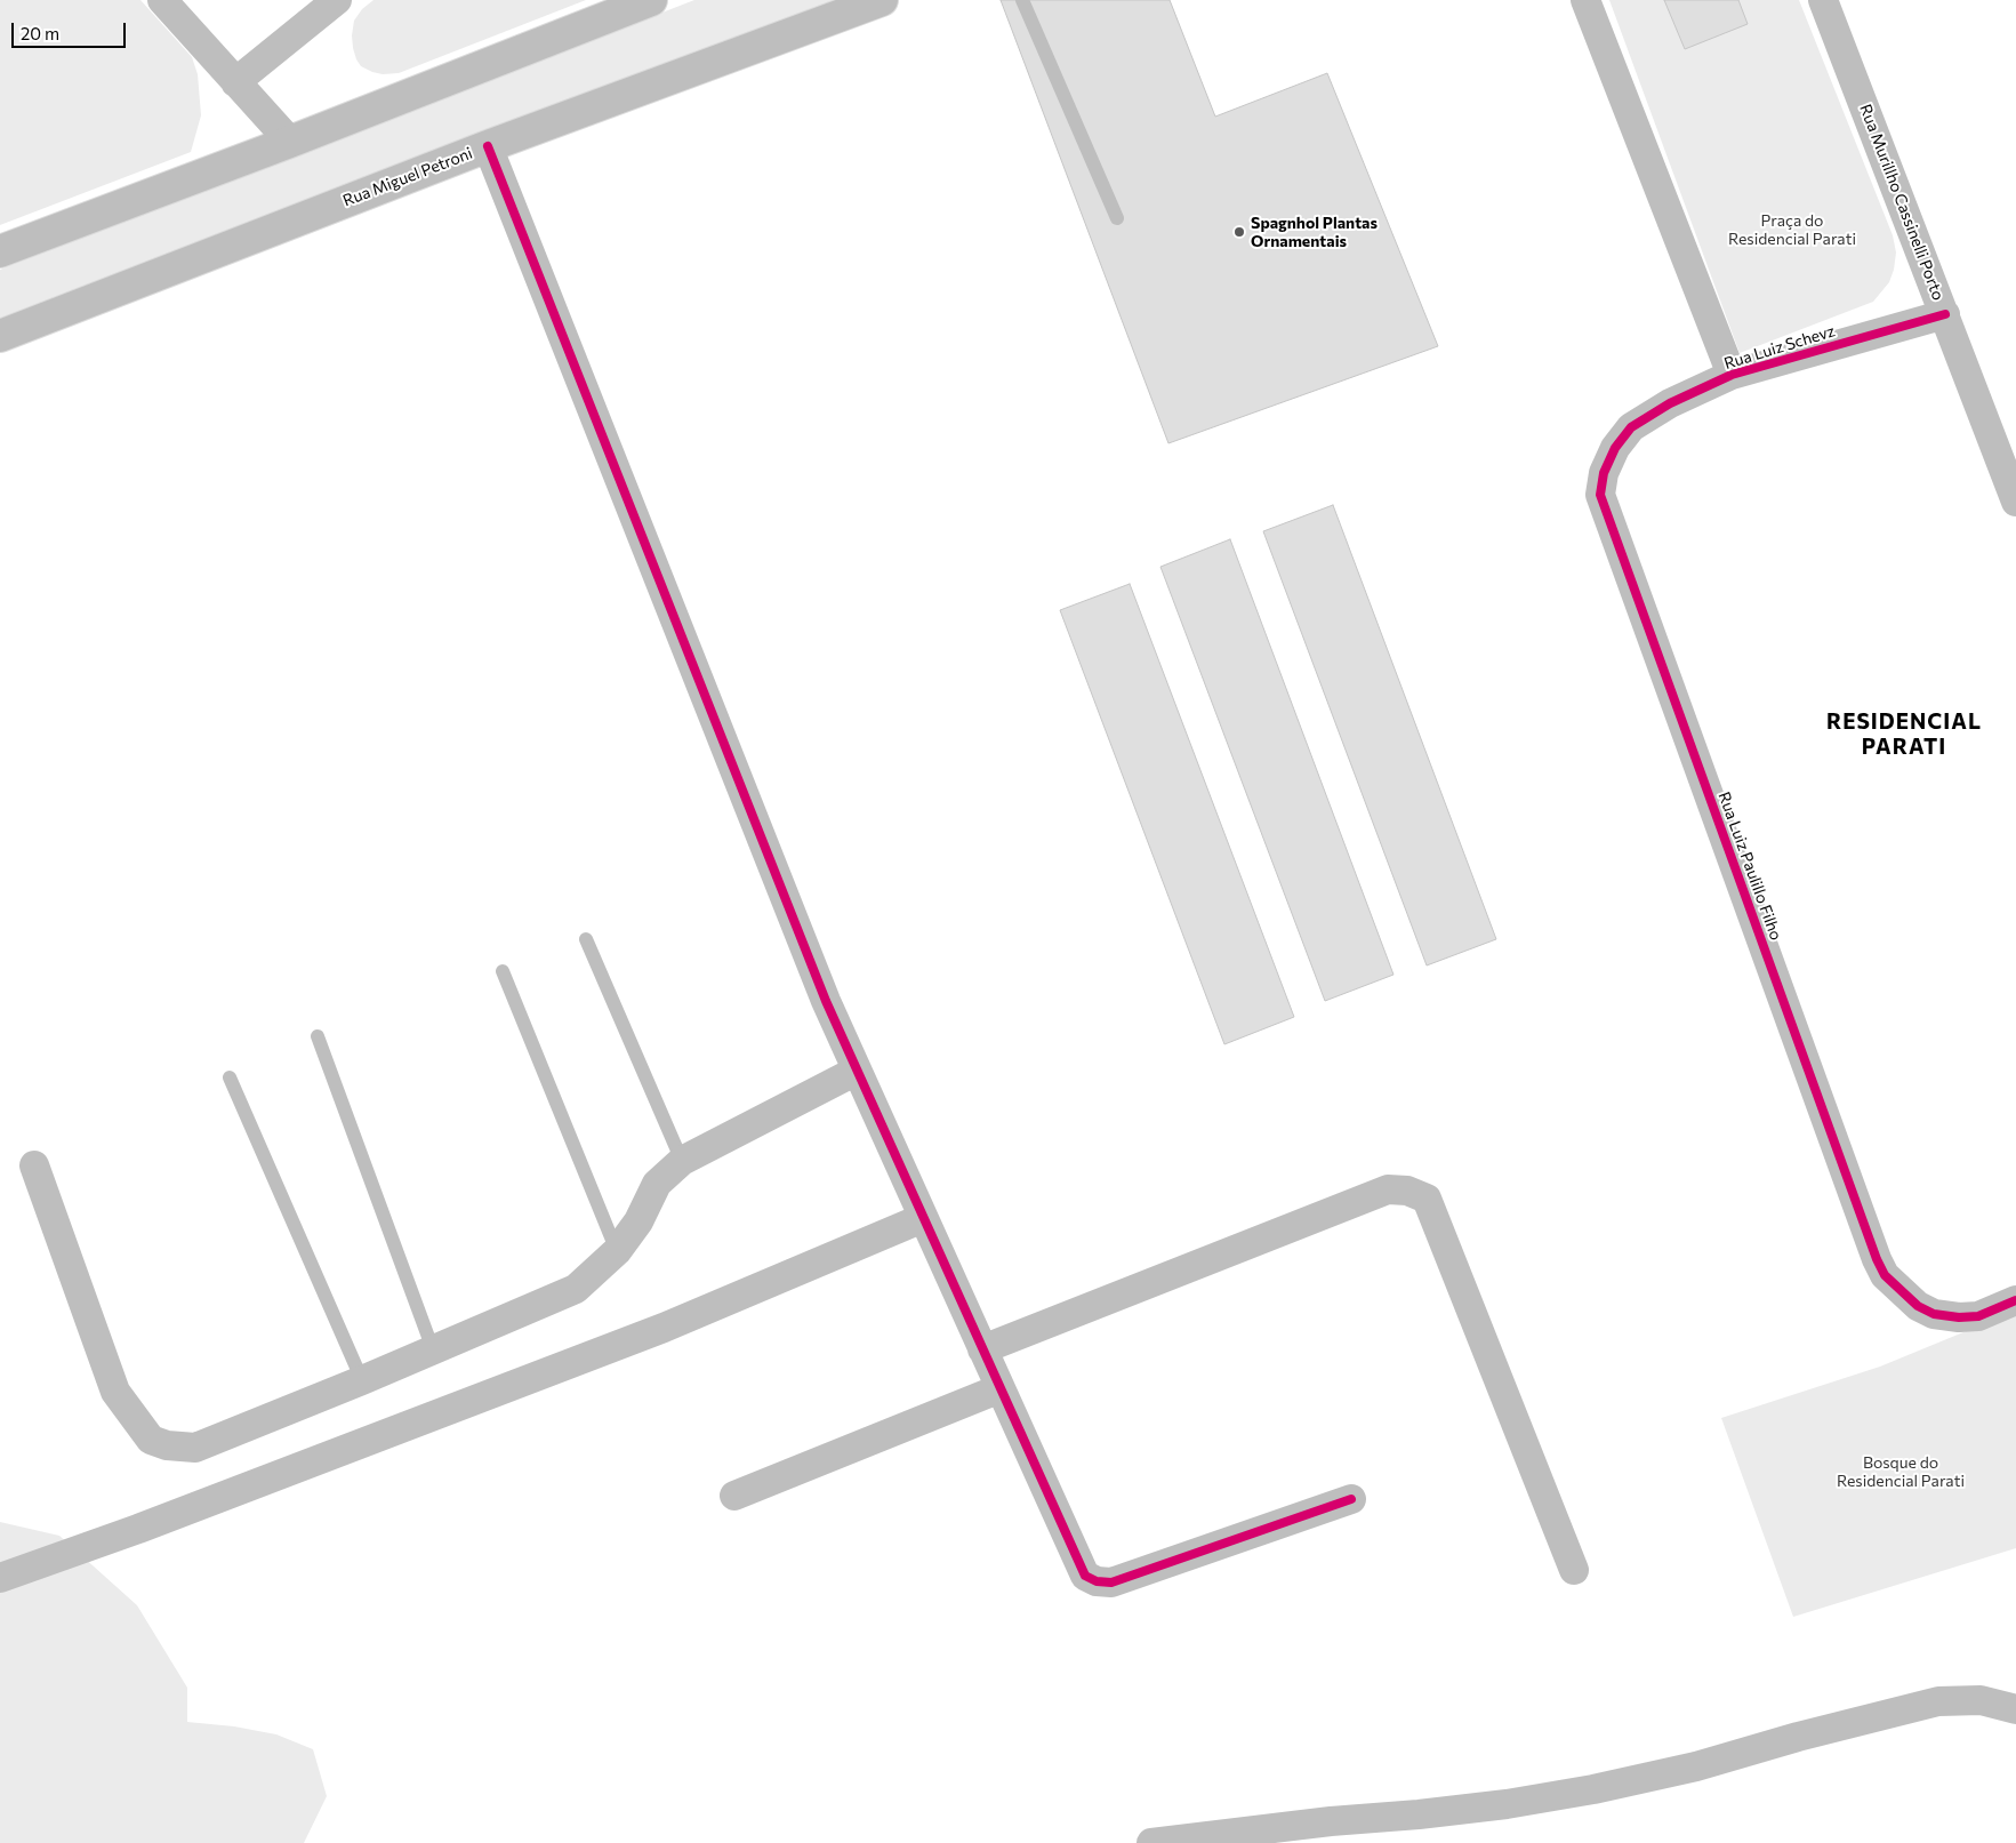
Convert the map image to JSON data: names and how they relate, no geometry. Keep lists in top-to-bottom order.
{
  "streets": {
    "main road": ["Rua Miguel Petroni"],
    "street": ["Rua Murillho Cassinelli Porto", "Rua Luiz Schevz", "Rua Luiz Paulillo Filho"]
  },
  "crossings": [
    ["Rua Murillho Cassinelli Porto", "Rua Luiz Schevz"],
    ["Rua Luiz Schevz", "Rua Luiz Paulillo Filho"]
  ],
  "districts": ["RESIDENCIAL PARATI"],
  "parks": ["Praça do Residencial Parati", "Bosque do Residencial Parati"],
  "places": ["Spagnhol Plantas Ornamentais"],
  "scale_bar": "20 m"
}
